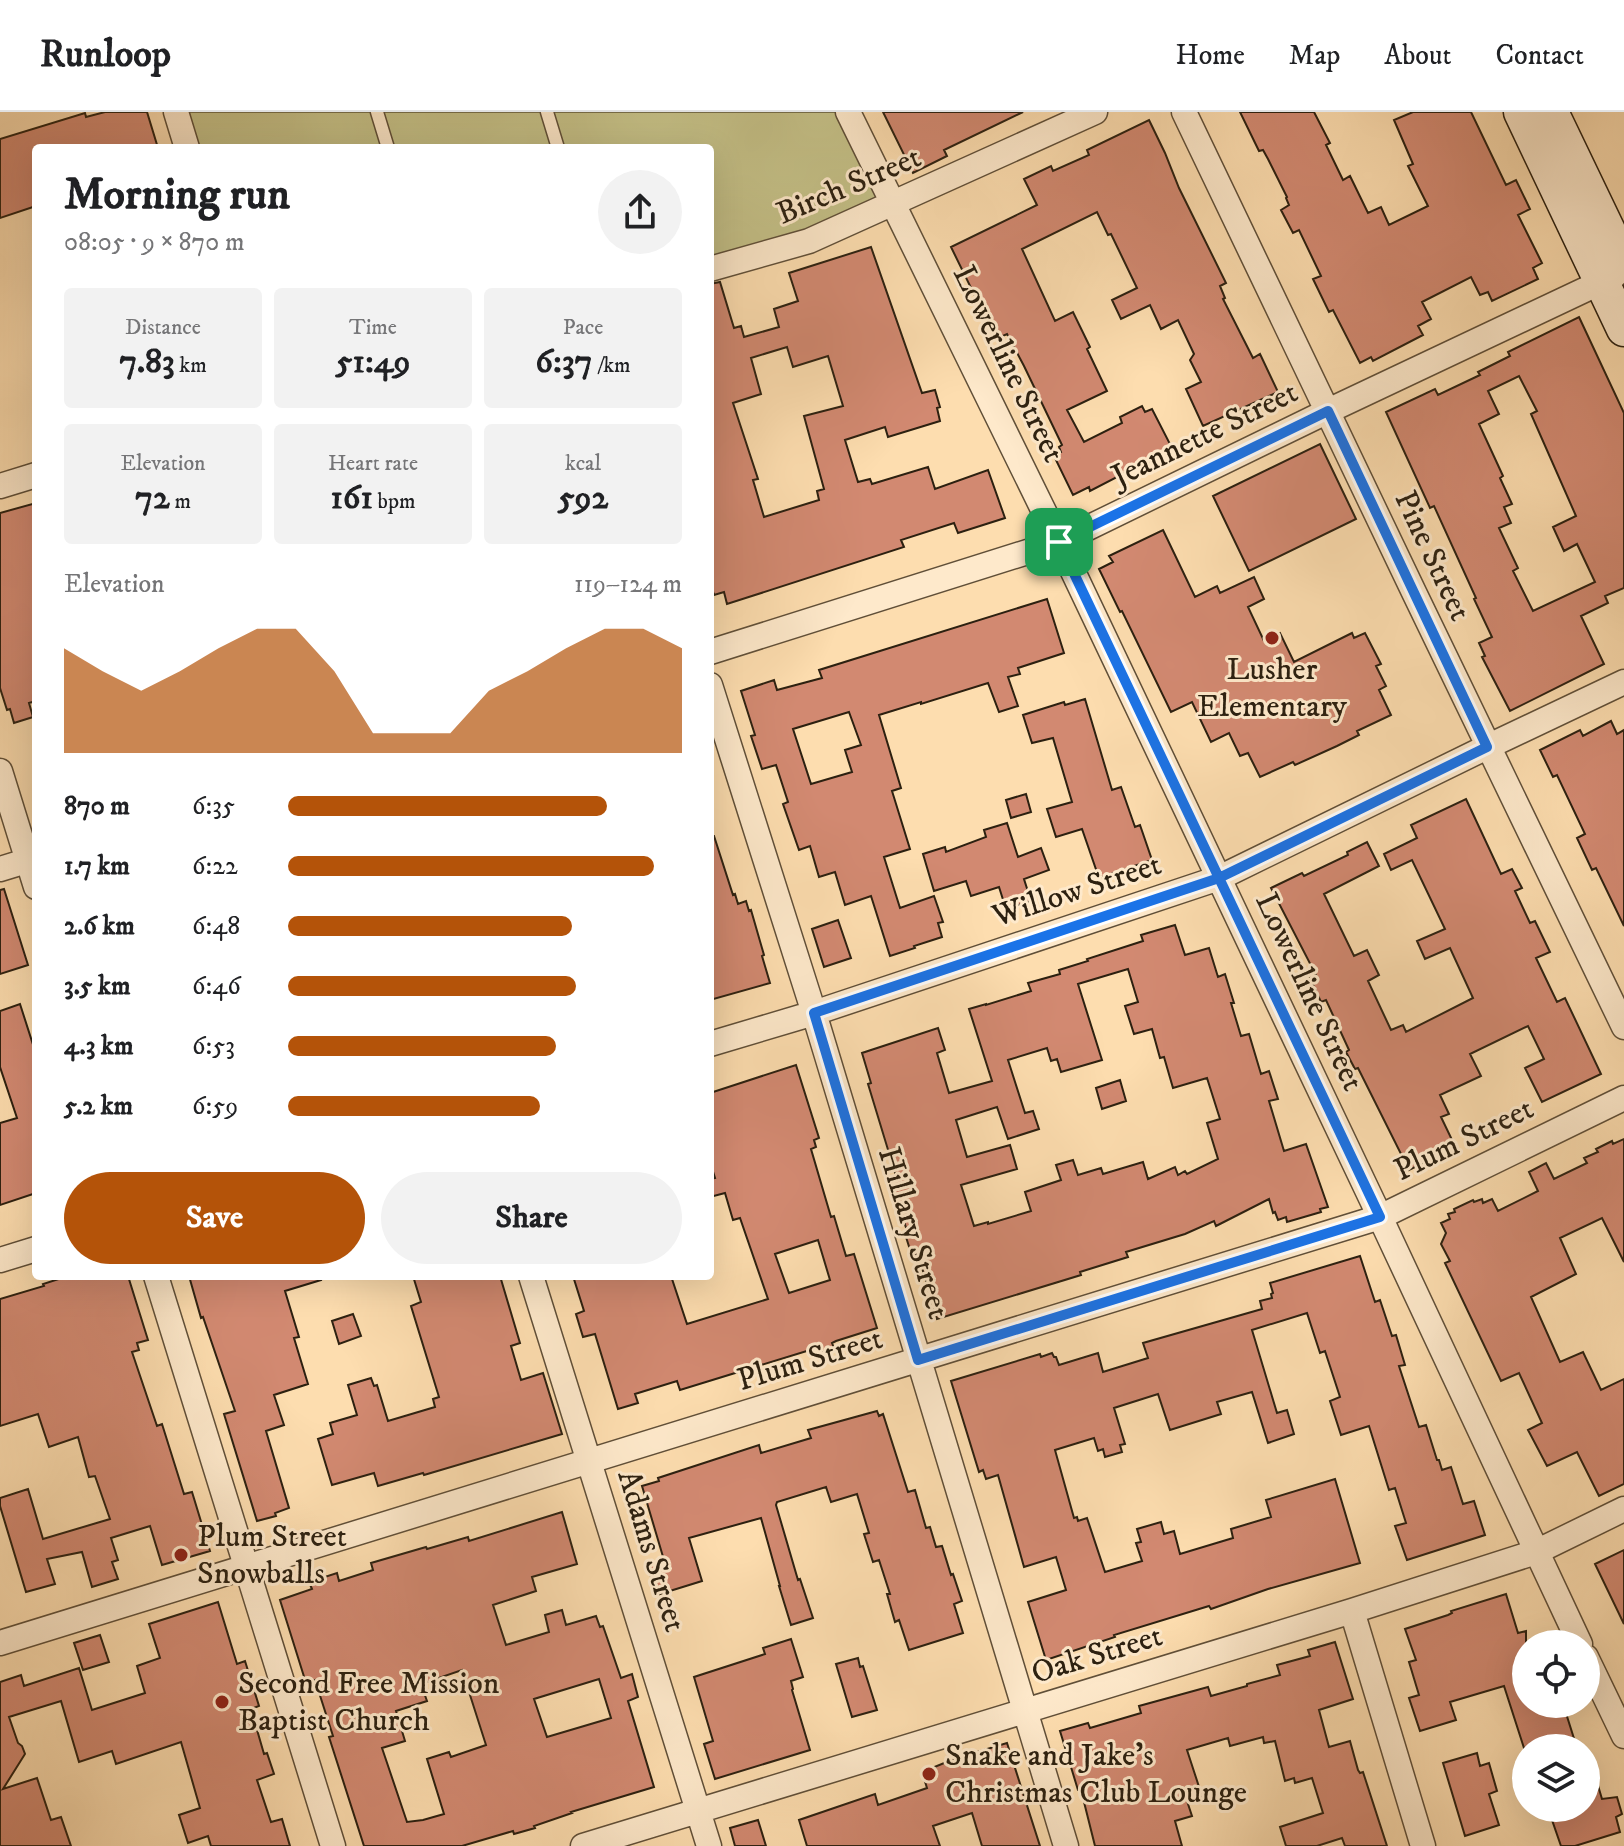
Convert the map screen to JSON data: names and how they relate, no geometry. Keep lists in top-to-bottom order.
{
  "streets": {
    "street": [
      "Birch Street",
      "Lowerline Street",
      "Jeannette Street",
      "Pine Street",
      "Willow Street",
      "Plum Street",
      "Hillary Street",
      "Adams Street",
      "Oak Street"
    ]
  },
  "crossings": [
    ["Birch Street", "Lowerline Street"],
    ["Lowerline Street", "Jeannette Street"],
    ["Lowerline Street", "Willow Street"],
    ["Lowerline Street", "Plum Street"],
    ["Lowerline Street", "Oak Street"],
    ["Jeannette Street", "Pine Street"],
    ["Pine Street", "Willow Street"],
    ["Willow Street", "Hillary Street"],
    ["Plum Street", "Hillary Street"],
    ["Plum Street", "Adams Street"],
    ["Hillary Street", "Oak Street"],
    ["Adams Street", "Oak Street"]
  ],
  "places": [
    "Lusher Elementary",
    "Plum Street Snowballs",
    "Second Free Mission Baptist Church",
    "Snake and Jake's Christmas Club Lounge"
  ],
  "page": {
    "header": "Runloop",
    "nav": [
      "Home",
      "Map",
      "About",
      "Contact"
    ],
    "heading": ["Morning run", "08:05 · 9 × 870 m"],
    "stats": [
      ["Distance", "7.83 km"],
      ["Time", "51:49"],
      ["Pace", "6:37 /km"],
      ["Elevation", "72 m"],
      ["Heart rate", "161 bpm"],
      ["kcal", "592"]
    ],
    "chart": ["Elevation", "119–124 m"],
    "list": [
      {
        "name": "870 m",
        "note": "6:35"
      },
      {
        "name": "1.7 km",
        "note": "6:22"
      },
      {
        "name": "2.6 km",
        "note": "6:48"
      },
      {
        "name": "3.5 km",
        "note": "6:46"
      },
      {
        "name": "4.3 km",
        "note": "6:53"
      },
      {
        "name": "5.2 km",
        "note": "6:59"
      }
    ],
    "buttons": ["Save", "Share"]
  }
}
